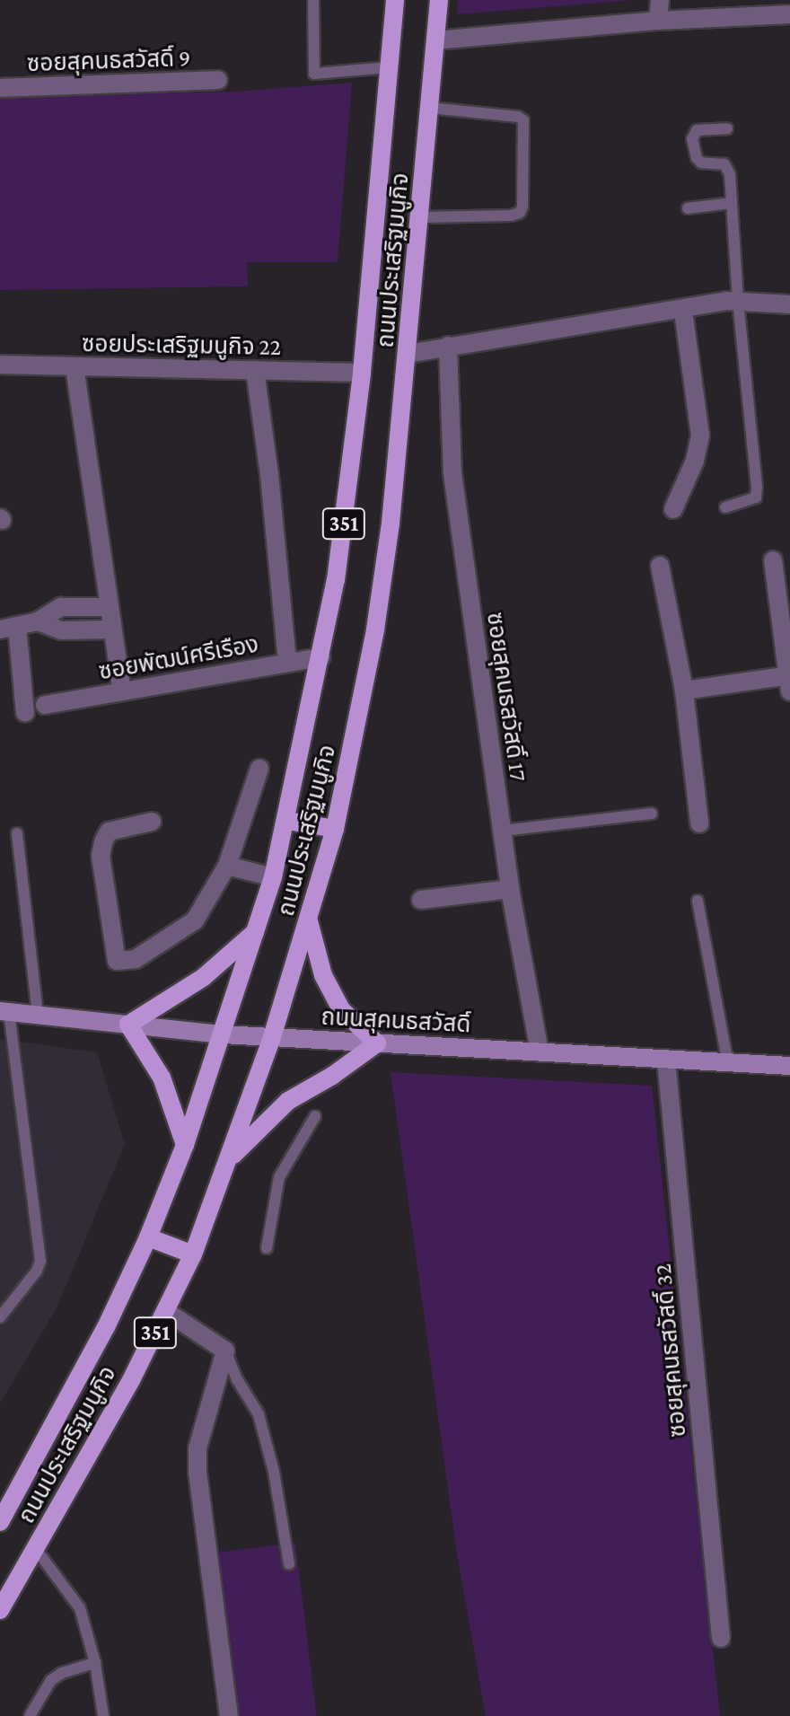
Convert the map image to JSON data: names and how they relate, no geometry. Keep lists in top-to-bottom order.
{
  "streets": {
    "main road": ["ถนนประเสริฐมนูกิจ", "351", "ถนนสุคนธสวัสดิ์"],
    "street": [
      "ซอยสุคนธสวัสดิ์ 9",
      "ซอยประเสริฐมนูกิจ 22",
      "ซอยพัฒน์ศรีเรือง",
      "ซอยสุคนธสวัสดิ์ 17",
      "ซอยสุคนธสวัสดิ์ 32"
    ]
  },
  "crossings": [
    ["ถนนประเสริฐมนูกิจ", "ซอยประเสริฐมนูกิจ 22"],
    ["ถนนประเสริฐมนูกิจ", "ซอยพัฒน์ศรีเรือง"],
    ["ถนนประเสริฐมนูกิจ", "ถนนสุคนธสวัสดิ์"],
    ["ซอยสุคนธสวัสดิ์ 17", "ถนนสุคนธสวัสดิ์"],
    ["ถนนสุคนธสวัสดิ์", "ซอยสุคนธสวัสดิ์ 32"]
  ]
}
